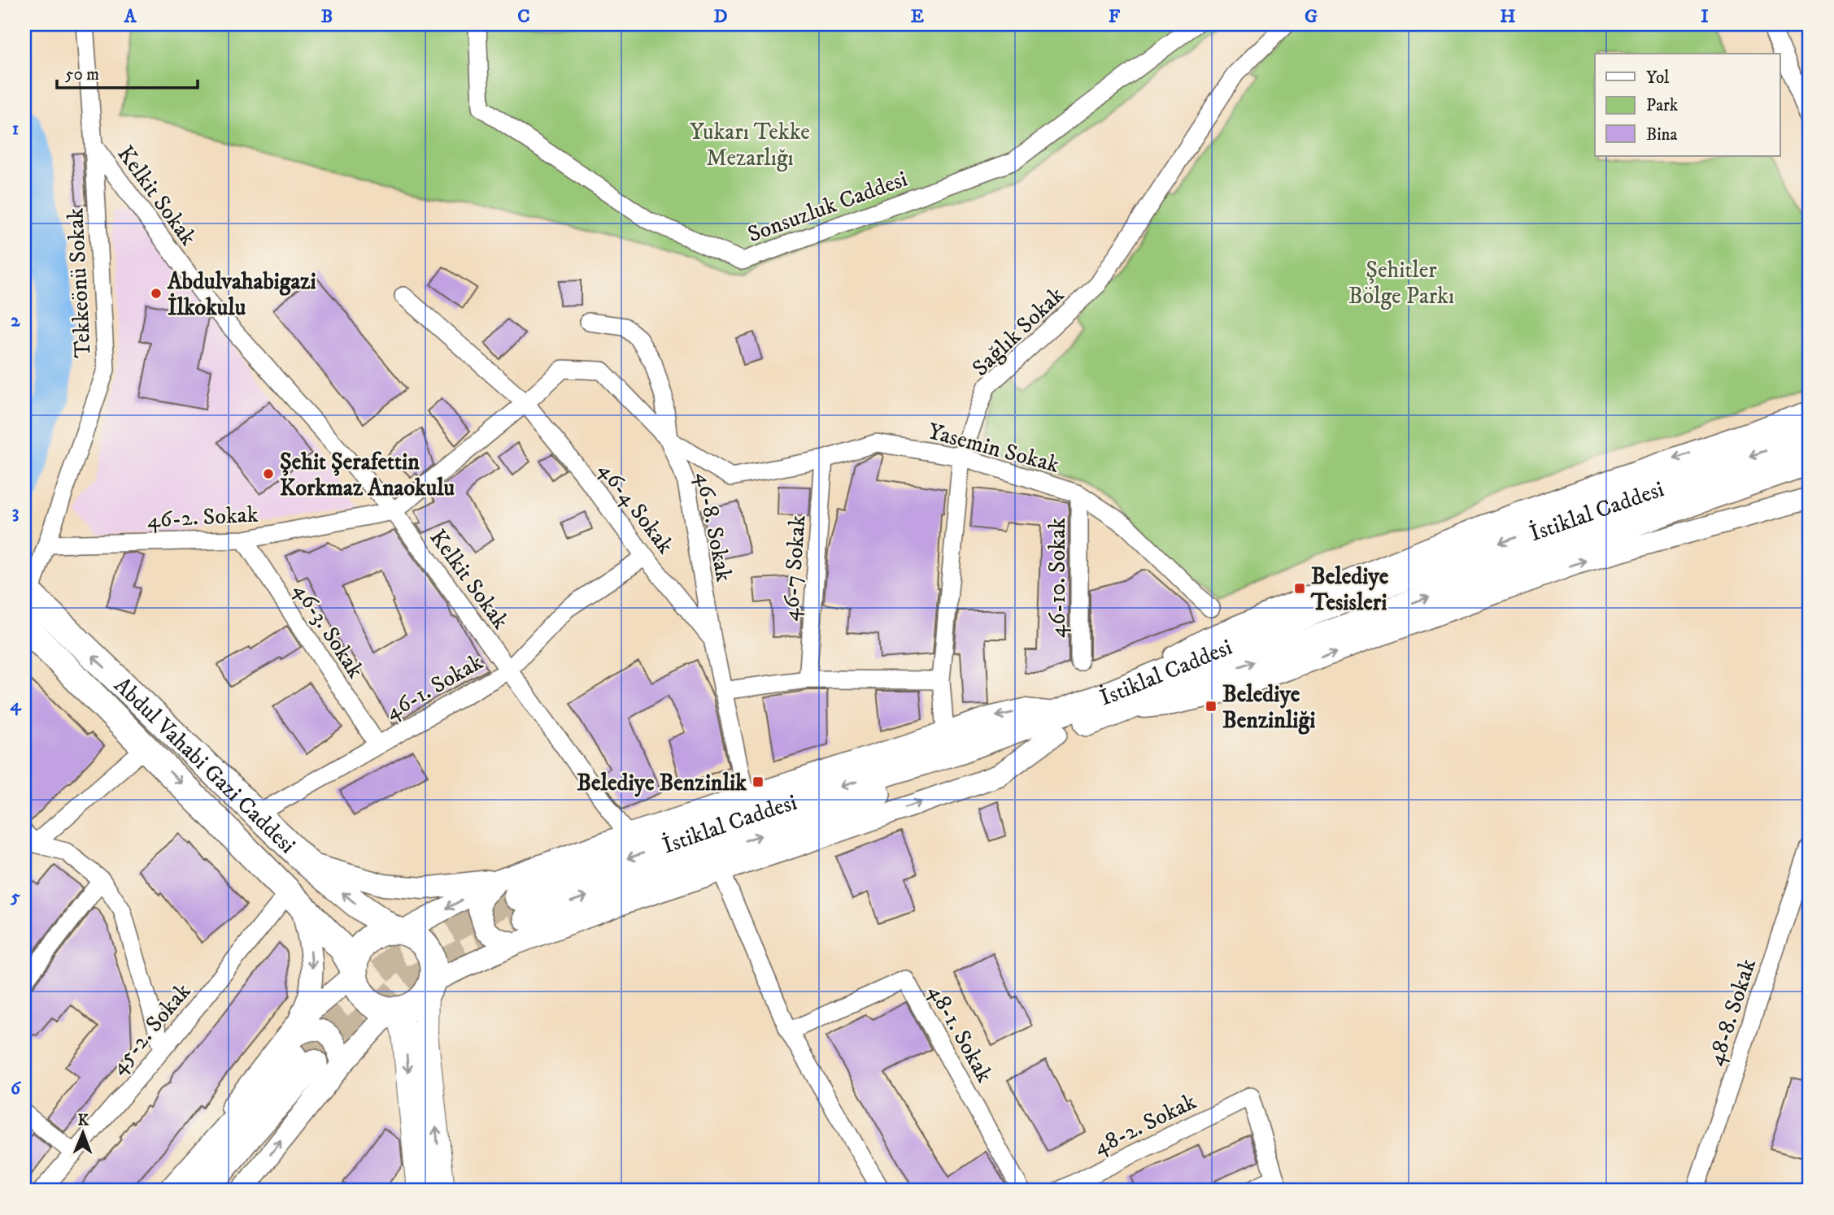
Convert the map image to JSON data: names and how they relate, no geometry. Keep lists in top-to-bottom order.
{
  "streets": {
    "main road": ["İstiklal Caddesi", "Abdul Vahabi Gazi Caddesi"],
    "street": [
      "Kelkit Sokak",
      "Sonsuzluk Caddesi",
      "Tekkeönü Sokak",
      "Sağlık Sokak",
      "Yasemin Sokak",
      "46-4 Sokak",
      "46-2. Sokak",
      "46-8. Sokak",
      "46-7 Sokak",
      "46-10. Sokak",
      "46-3. Sokak",
      "46-1. Sokak",
      "48-8. Sokak",
      "45-2. Sokak",
      "48-1. Sokak",
      "48-2. Sokak"
    ]
  },
  "crossings": [
    ["Kelkit Sokak", "Tekkeönü Sokak"],
    ["Kelkit Sokak", "46-2. Sokak"],
    ["Kelkit Sokak", "46-1. Sokak"],
    ["Tekkeönü Sokak", "46-2. Sokak"],
    ["Tekkeönü Sokak", "Abdul Vahabi Gazi Caddesi"],
    ["Sağlık Sokak", "Yasemin Sokak"],
    ["Yasemin Sokak", "46-8. Sokak"],
    ["Yasemin Sokak", "46-7 Sokak"],
    ["Yasemin Sokak", "46-10. Sokak"],
    ["46-4 Sokak", "46-2. Sokak"],
    ["46-4 Sokak", "46-8. Sokak"],
    ["46-4 Sokak", "46-1. Sokak"],
    ["46-2. Sokak", "46-8. Sokak"],
    ["46-2. Sokak", "46-3. Sokak"],
    ["46-3. Sokak", "46-1. Sokak"],
    ["46-1. Sokak", "Abdul Vahabi Gazi Caddesi"],
    ["Abdul Vahabi Gazi Caddesi", "45-2. Sokak"]
  ],
  "parks": ["Yukarı Tekke Mezarlığı", "Şehitler Bölge Parkı"],
  "places": {
    "other": ["Abdulvahabigazi İlkokulu", "Şehit Şerafettin Korkmaz Anaokulu"],
    "transit": ["Belediye Tesisleri", "Belediye Benzinliği", "Belediye Benzinlik"]
  },
  "legend": ["Yol", "Park", "Bina"],
  "scale_bar": "50 m",
  "north": "top",
  "grid": {
    "columns": [
      "A",
      "B",
      "C",
      "D",
      "E",
      "F",
      "G",
      "H",
      "I"
    ],
    "rows": [
      "1",
      "2",
      "3",
      "4",
      "5",
      "6"
    ]
  }
}
